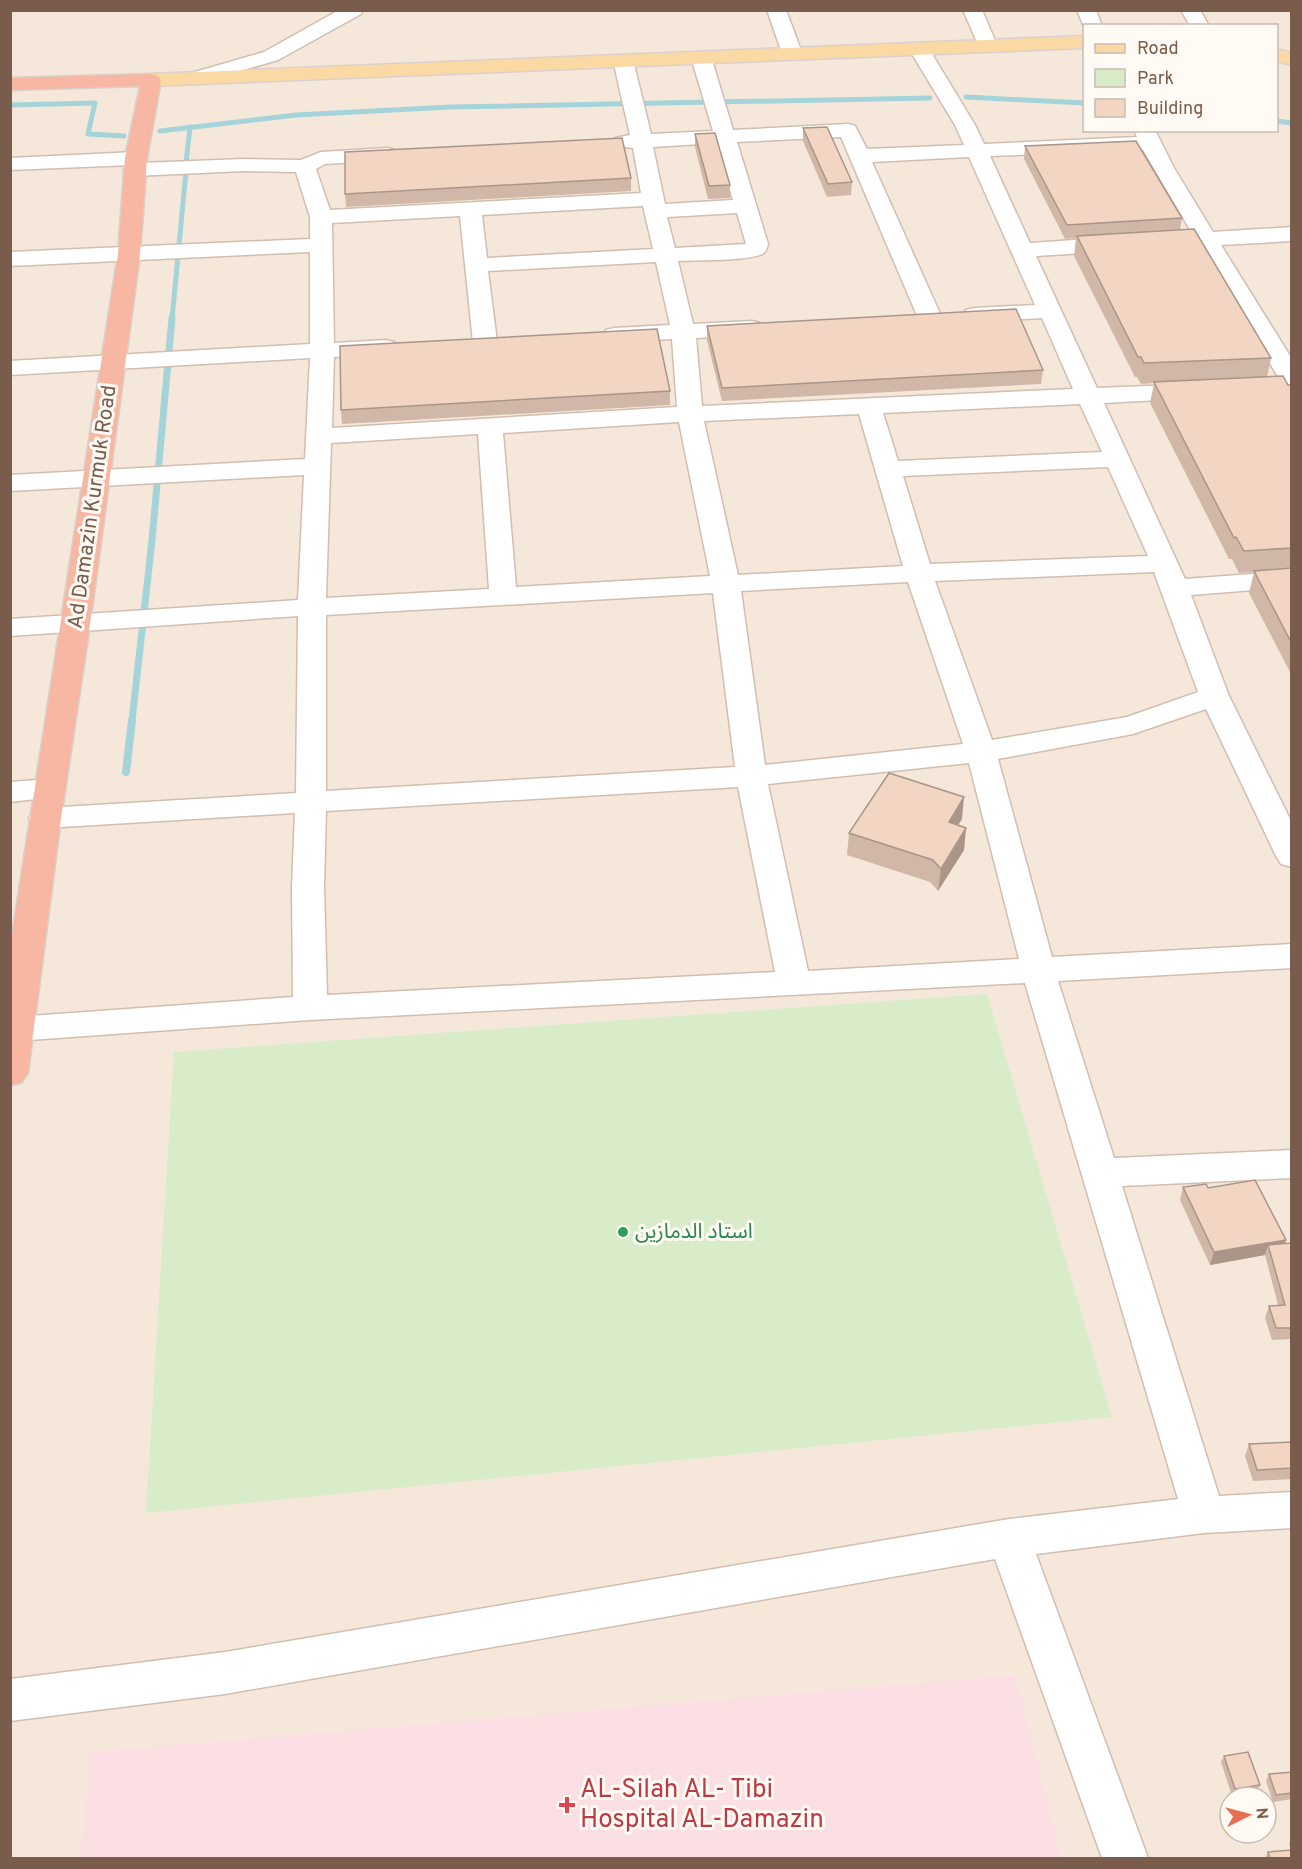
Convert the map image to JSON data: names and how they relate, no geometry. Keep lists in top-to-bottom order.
{
  "streets": {
    "highway": ["Ad Damazin Kurmuk Road"]
  },
  "places": {
    "other": ["استاد الدمازين"],
    "health": ["AL-Silah AL- Tibi Hospital AL-Damazin"]
  },
  "legend": ["Road", "Park", "Building"],
  "north": "right"
}
